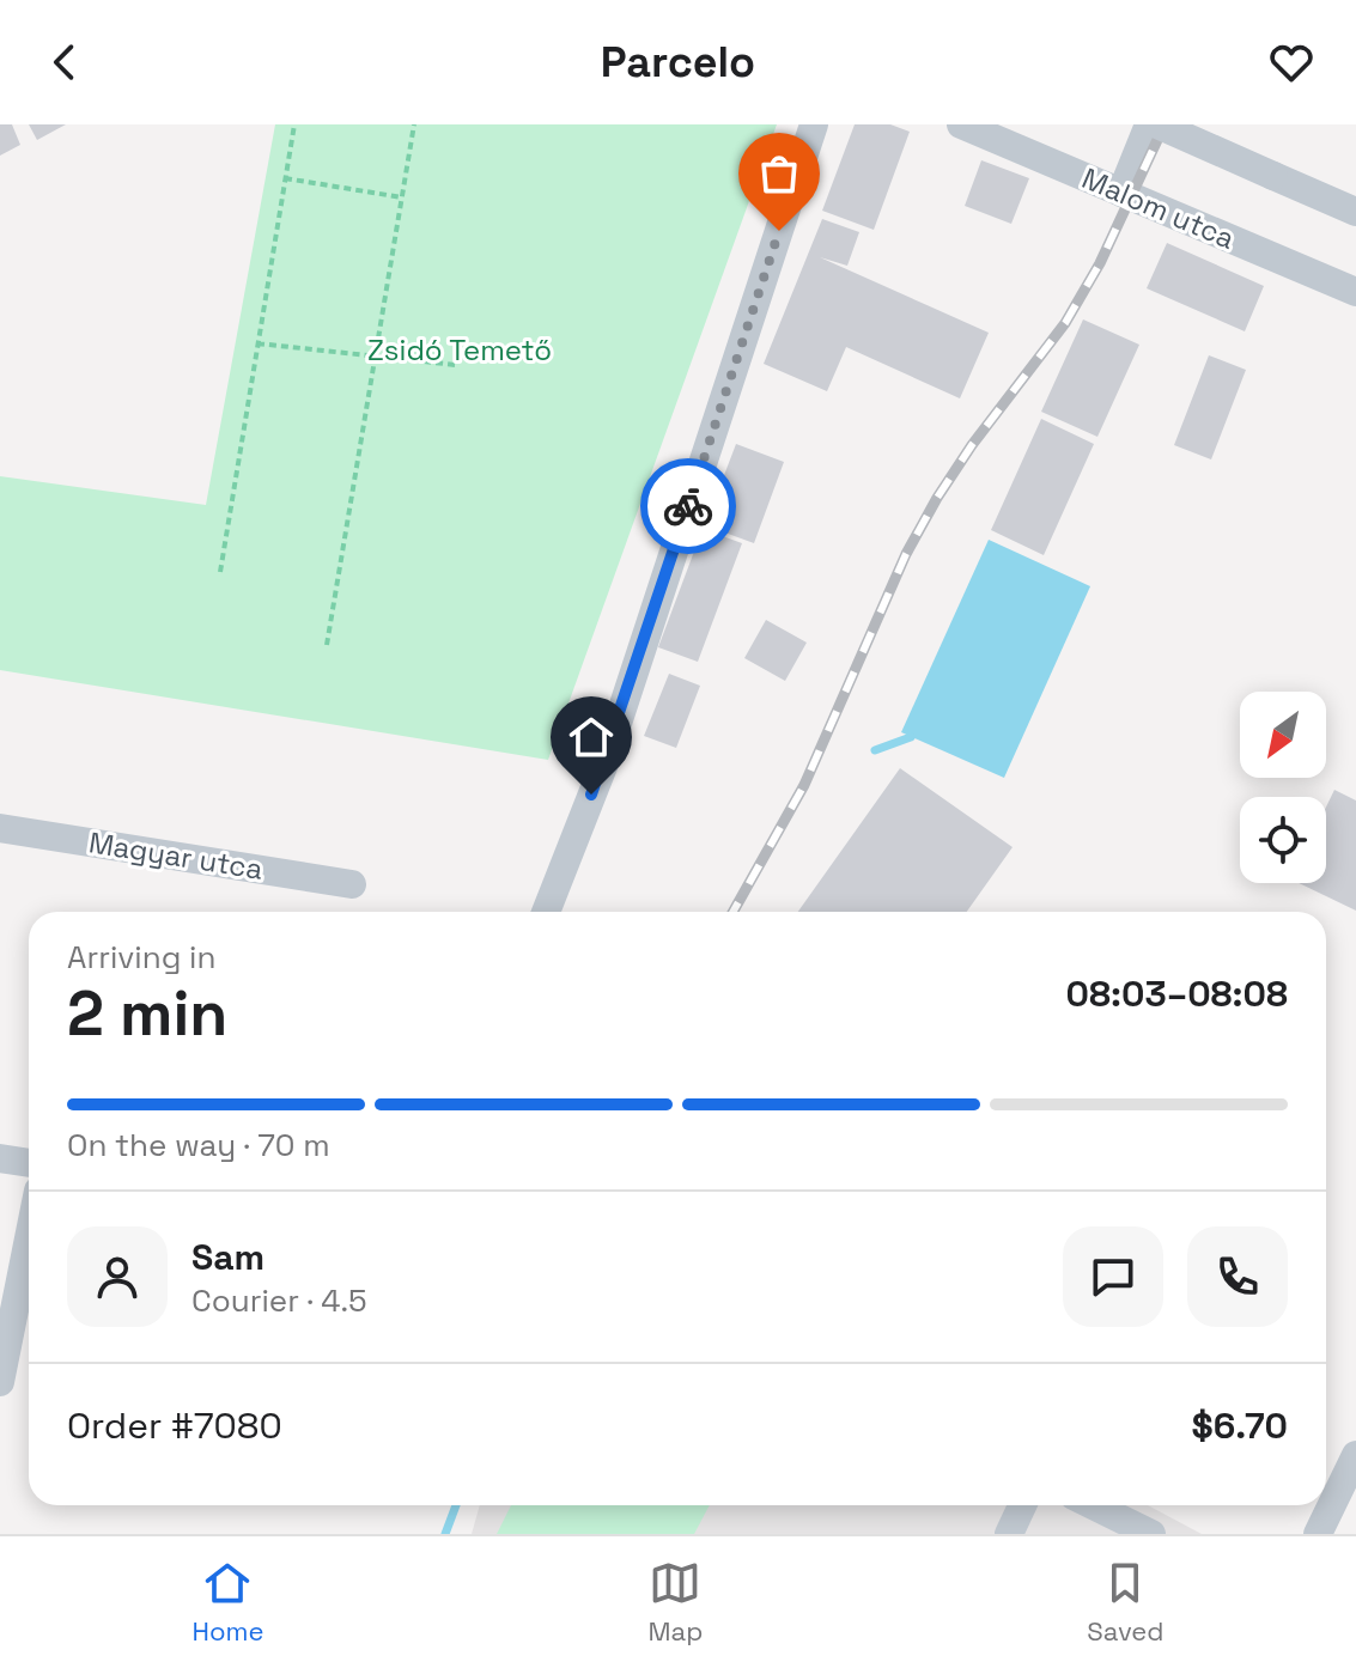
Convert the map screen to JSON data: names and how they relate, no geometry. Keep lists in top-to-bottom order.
{
  "streets": {
    "street": ["Malom utca", "Magyar utca"]
  },
  "parks": ["Zsidó Temető"],
  "north": "bottom left",
  "page": {
    "header": "Parcelo",
    "heading": ["2 min", "Arriving in", "08:03–08:08"],
    "panel": [
      "Sam",
      "Courier · 4.5",
      "Order #7080",
      "$6.70"
    ],
    "bar": "On the way · 70 m",
    "tabs": ["Home", "Map", "Saved"]
  }
}
